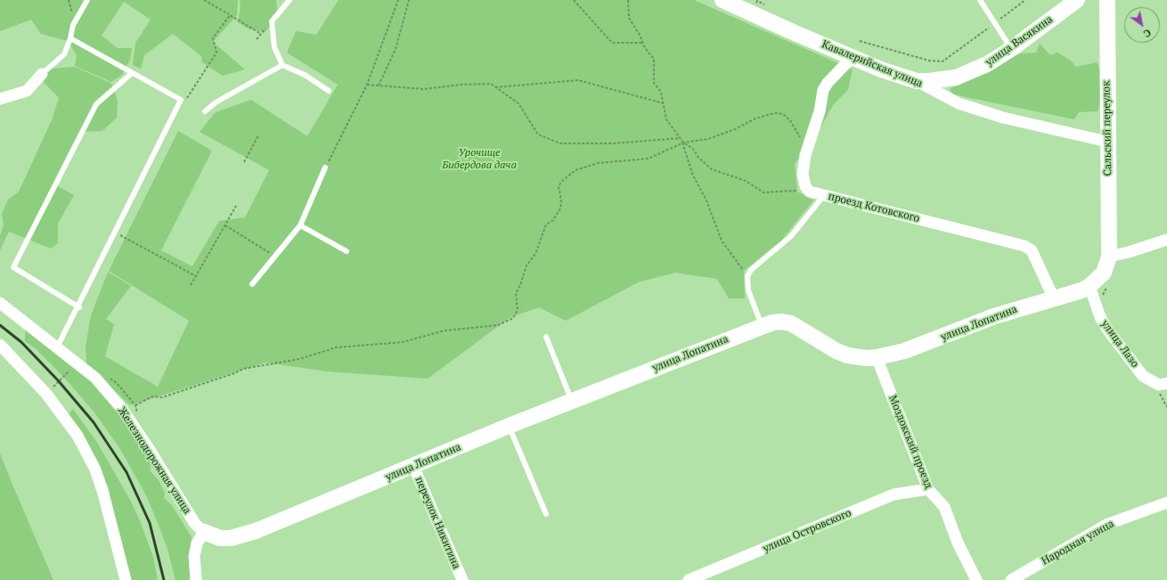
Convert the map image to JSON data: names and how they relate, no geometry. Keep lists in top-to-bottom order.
{
  "streets": {
    "street": [
      "улица Васякина",
      "Кавалерийская улица",
      "Сальский переулок",
      "проезд Котовского",
      "улица Лопатина",
      "улица Лазо",
      "Моздокский проезд",
      "Железнодорожная улица",
      "переулок Никитина",
      "улица Островского",
      "Народная улица"
    ]
  },
  "crossings": [
    ["улица Васякина", "Кавалерийская улица"],
    ["Кавалерийская улица", "Сальский переулок"],
    ["Сальский переулок", "улица Лопатина"],
    ["проезд Котовского", "улица Лопатина"],
    ["улица Лопатина", "улица Лазо"],
    ["улица Лопатина", "Моздокский проезд"],
    ["улица Лопатина", "Железнодорожная улица"],
    ["улица Лопатина", "переулок Никитина"],
    ["Моздокский проезд", "улица Островского"]
  ],
  "parks": ["Урочище Бибердова дача"],
  "north": "bottom right"
}
